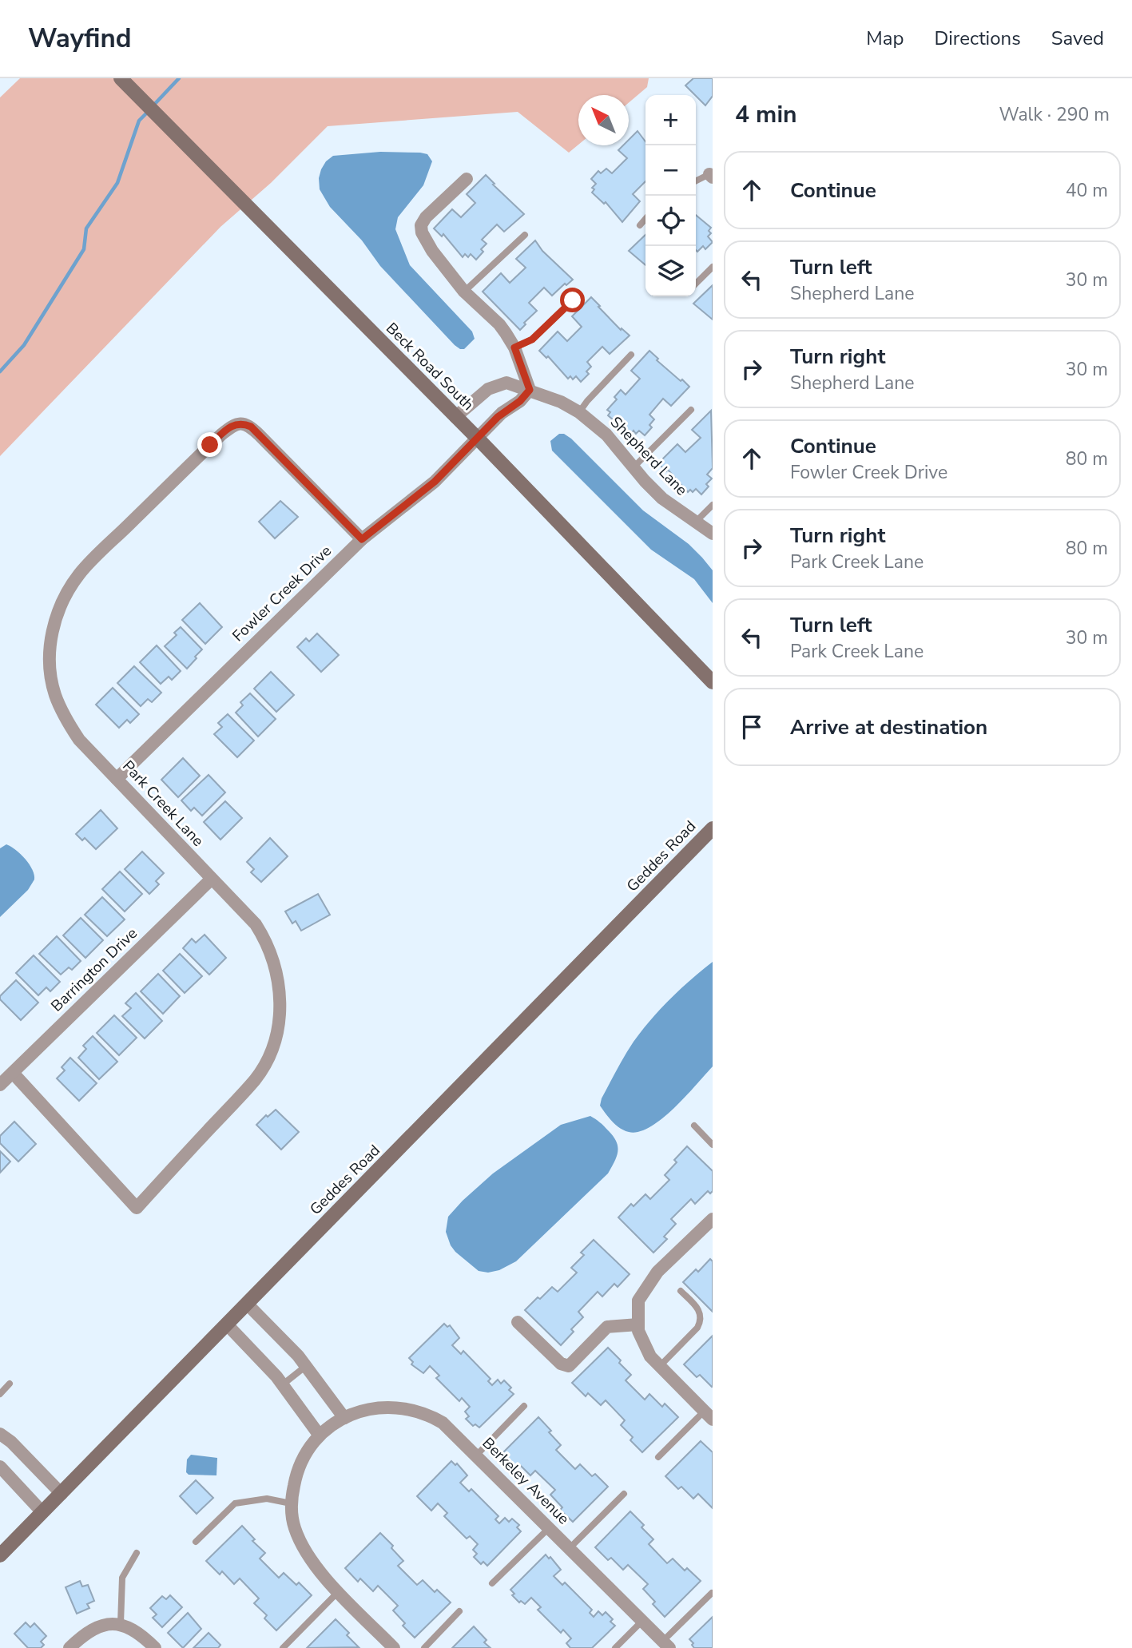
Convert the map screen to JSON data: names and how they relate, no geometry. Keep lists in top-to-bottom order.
{
  "streets": {
    "main road": ["Beck Road South", "Geddes Road"],
    "street": [
      "Shepherd Lane",
      "Fowler Creek Drive",
      "Park Creek Lane",
      "Barrington Drive",
      "Berkeley Avenue"
    ]
  },
  "crossings": [
    ["Beck Road South", "Shepherd Lane"],
    ["Beck Road South", "Fowler Creek Drive"],
    ["Fowler Creek Drive", "Park Creek Lane"],
    ["Park Creek Lane", "Barrington Drive"]
  ],
  "north": "top left",
  "page": {
    "header": "Wayfind",
    "nav": ["Map", "Directions", "Saved"],
    "heading": ["4 min", "Walk · 290 m"],
    "map_buttons": ["+", "−"],
    "list": [
      ["Continue", "40 m"],
      ["Turn left", "Shepherd Lane", "30 m"],
      ["Turn right", "Shepherd Lane", "30 m"],
      ["Continue", "Fowler Creek Drive", "80 m"],
      ["Turn right", "Park Creek Lane", "80 m"],
      ["Turn left", "Park Creek Lane", "30 m"],
      "Arrive at destination"
    ]
  }
}
